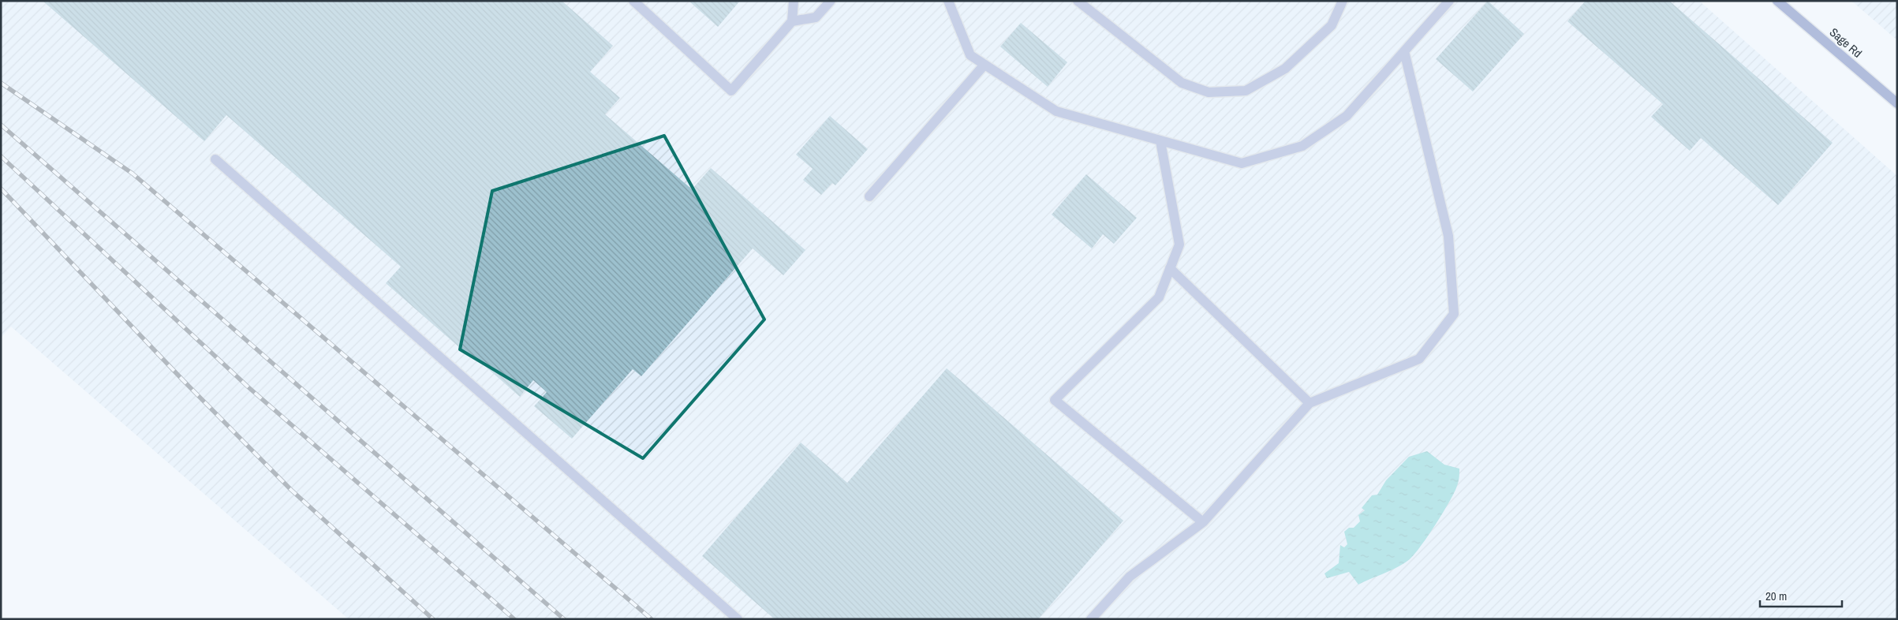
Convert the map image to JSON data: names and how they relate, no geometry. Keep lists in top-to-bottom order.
{
  "streets": {
    "main road": ["Sage Rd"]
  },
  "scale_bar": "20 m"
}
